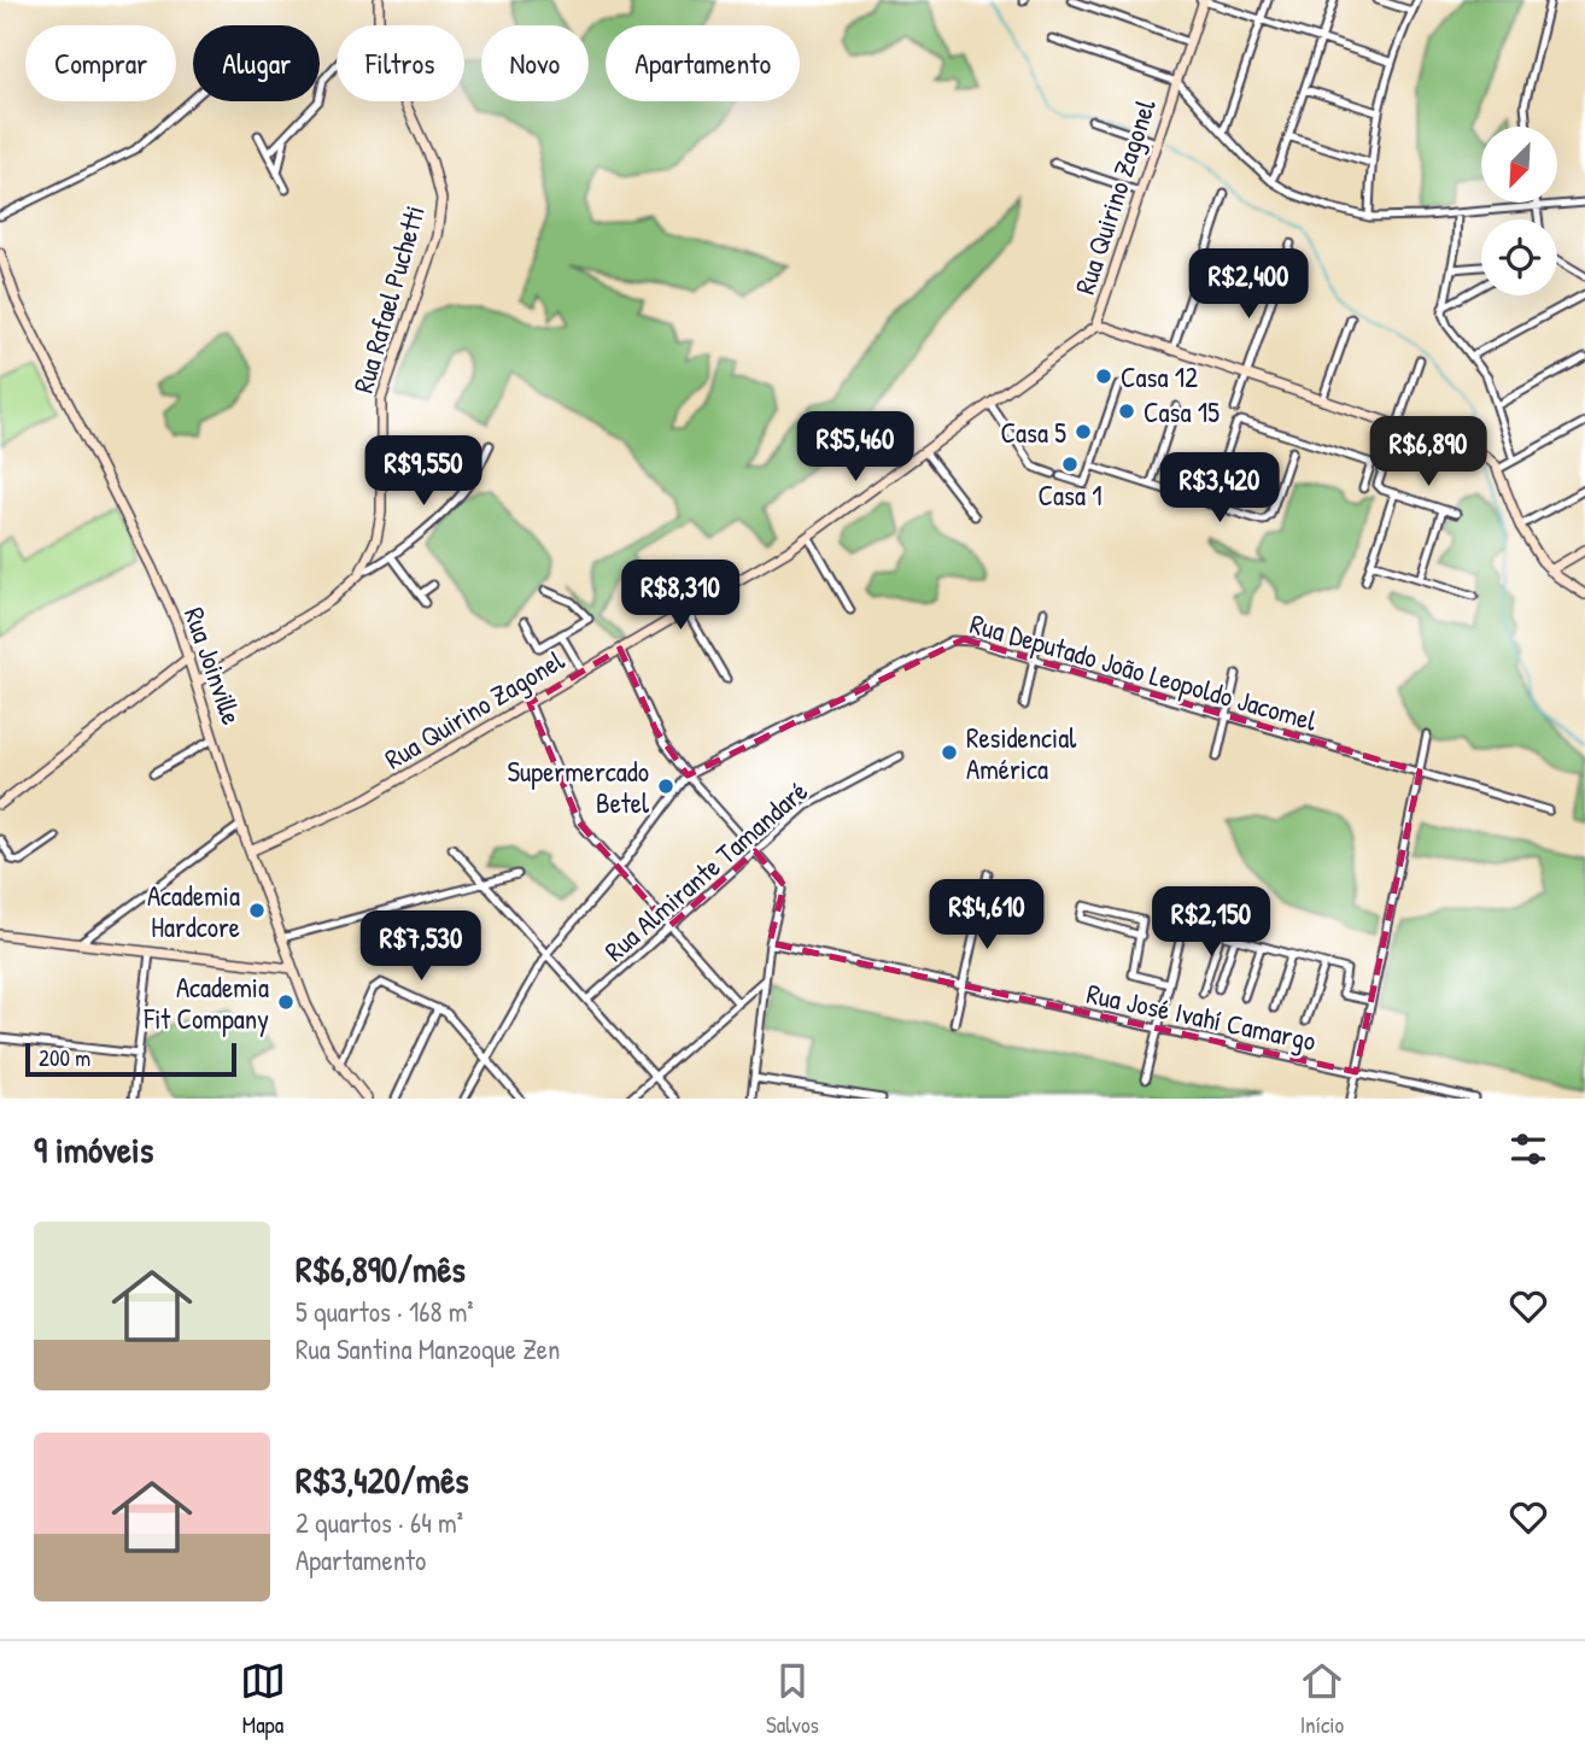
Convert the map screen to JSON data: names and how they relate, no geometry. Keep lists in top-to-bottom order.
{
  "streets": {
    "street": [
      "Rua Quirino Zagonel",
      "Rua Rafael Puchetti",
      "Rua Joinville",
      "Rua Deputado João Leopoldo Jacomel",
      "Rua Almirante Tamandaré",
      "Rua José Ivahí Camargo"
    ]
  },
  "crossings": [
    ["Rua Quirino Zagonel", "Rua Joinville"],
    ["Rua Rafael Puchetti", "Rua Joinville"]
  ],
  "places": [
    "Casa 12",
    "Casa 15",
    "Casa 5",
    "Casa 1",
    "Residencial América",
    "Supermercado Betel",
    "Academia Hardcore",
    "Academia Fit Company"
  ],
  "scale_bar": "200 m",
  "north": "bottom left",
  "page": {
    "chip": [
      "Comprar",
      "Alugar",
      "Filtros",
      "Novo",
      "Apartamento"
    ],
    "price": [
      "R$2,400",
      "R$5,460",
      "R$6,890",
      "R$9,550",
      "R$3,420",
      "R$8,310",
      "R$4,610",
      "R$2,150",
      "R$7,530"
    ],
    "scale": "200 m",
    "heading": "9 imóveis",
    "list": [
      {
        "name": "R$6,890/mês",
        "note": "5 quartos · 168 m² · Rua Santina Manzoque Zen"
      },
      {
        "name": "R$3,420/mês",
        "note": "2 quartos · 64 m² · Apartamento"
      }
    ],
    "tabs": ["Mapa", "Salvos", "Início"]
  }
}
